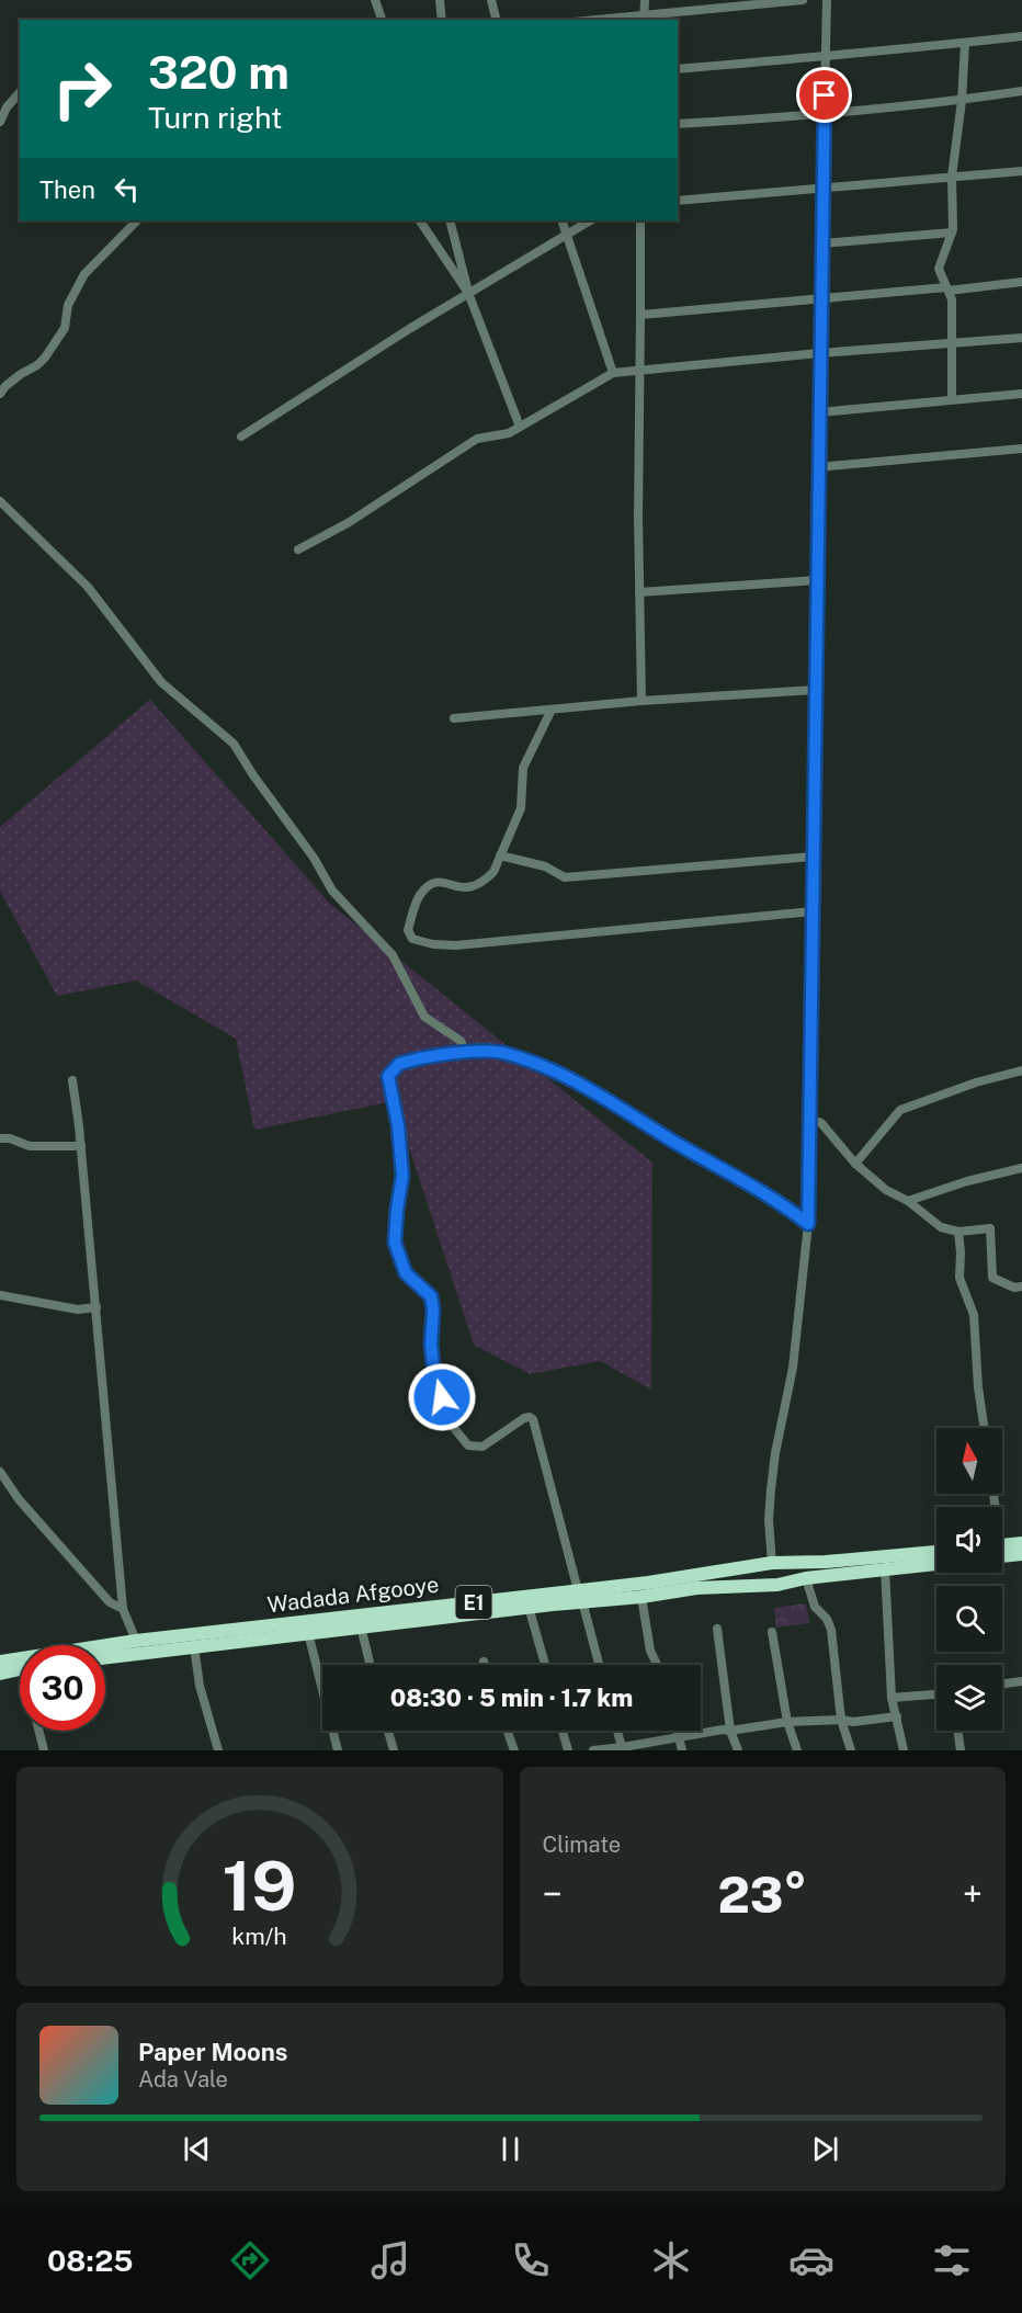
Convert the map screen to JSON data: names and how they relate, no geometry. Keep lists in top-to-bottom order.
{
  "streets": {
    "highway": ["Wadada Afgooye", "E1"]
  },
  "north": "top",
  "page": {
    "turn": ["320 m", "Turn right"],
    "then": "Then",
    "limit": "30",
    "trip": "08:30 · 5 min · 1.7 km",
    "tile": "Climate",
    "heat": ["−", "23°", "+"],
    "song": ["Paper Moons", "Ada Vale"],
    "tabs": "08:25",
    "gauge": ["19", "km/h"]
  }
}
